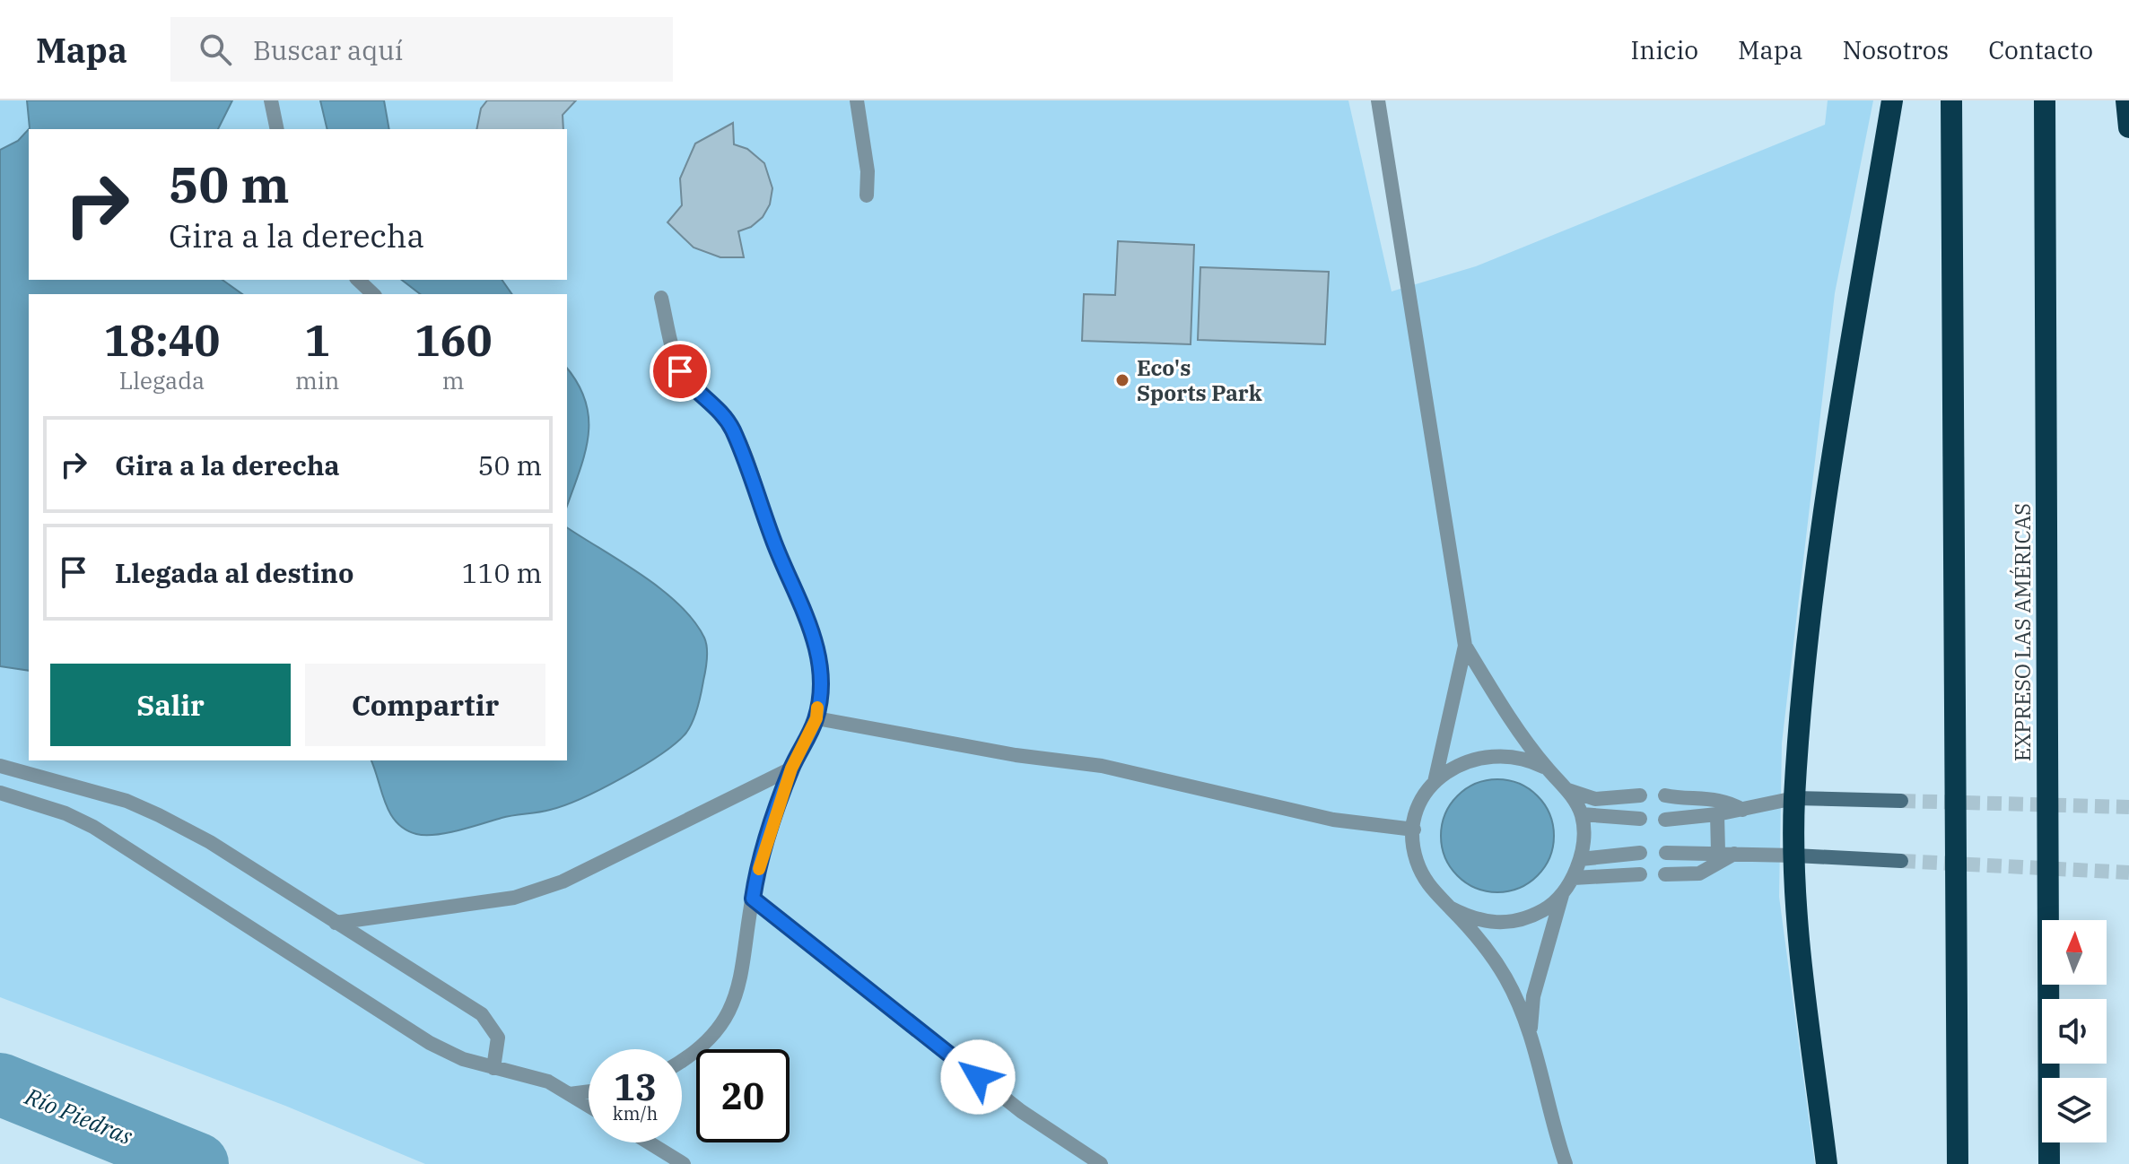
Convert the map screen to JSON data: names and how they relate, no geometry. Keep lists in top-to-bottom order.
{
  "streets": {
    "highway": ["EXPRESO LAS AMÉRICAS"]
  },
  "water": ["Río Piedras"],
  "places": ["Eco's Sports Park"],
  "north": "top",
  "page": {
    "header": "Mapa",
    "search": "Buscar aquí",
    "nav": [
      "Inicio",
      "Mapa",
      "Nosotros",
      "Contacto"
    ],
    "turn": ["50 m", "Gira a la derecha"],
    "eta": [
      "18:40",
      "Llegada",
      "1",
      "min",
      "160",
      "m"
    ],
    "list": [
      {
        "name": "Gira a la derecha",
        "value": "50 m"
      },
      {
        "name": "Llegada al destino",
        "value": "110 m"
      }
    ],
    "buttons": ["Salir", "Compartir"],
    "speed": "13 km/h",
    "limit": "20"
  }
}
